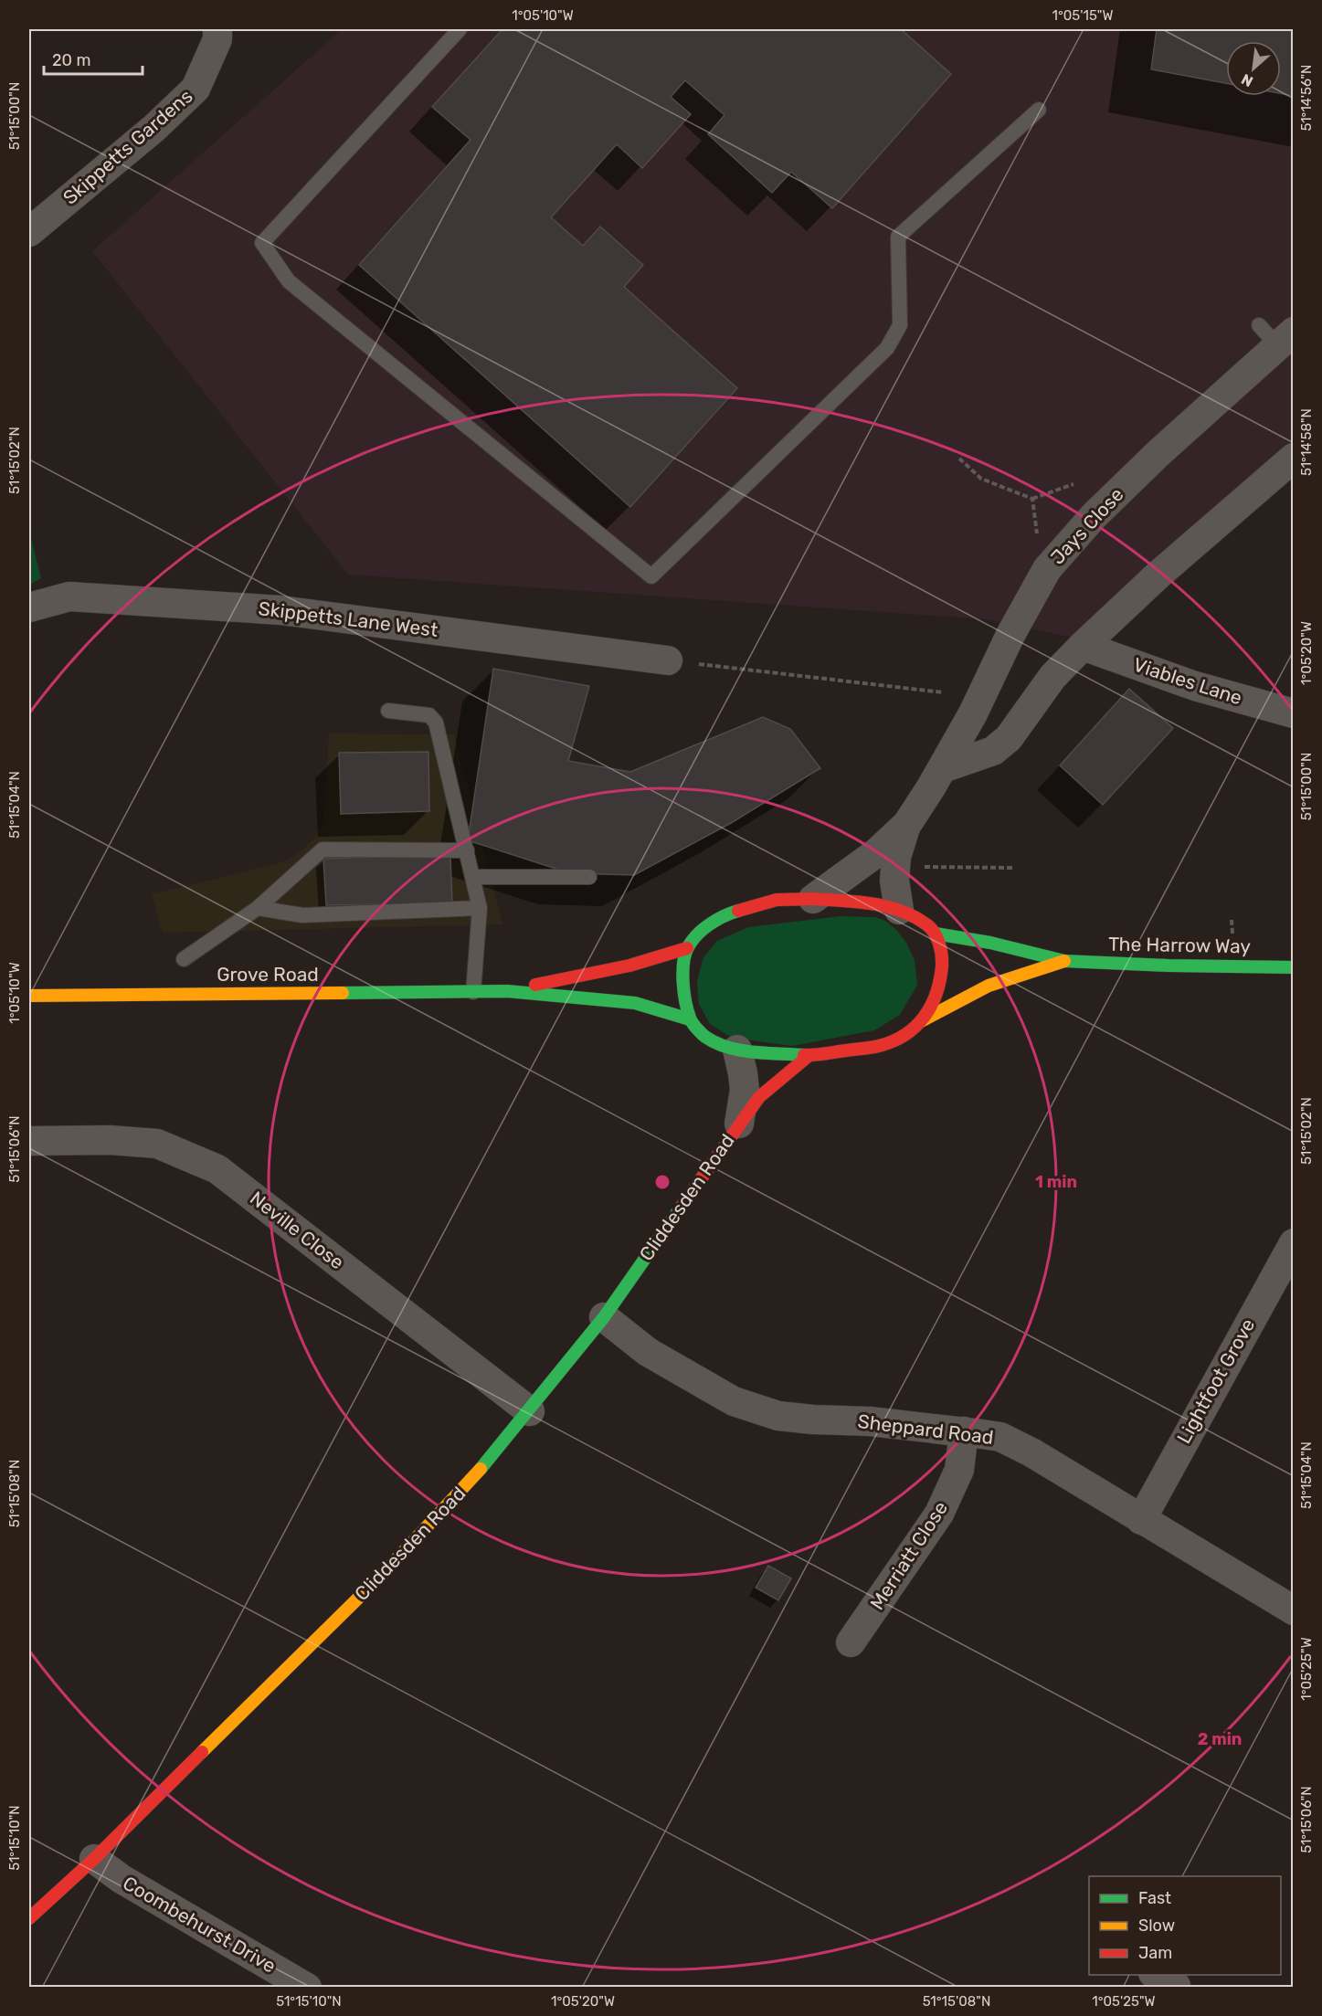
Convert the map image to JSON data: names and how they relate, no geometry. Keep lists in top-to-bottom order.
{
  "streets": {
    "street": [
      "Skippetts Gardens",
      "Jays Close",
      "Skippetts Lane West",
      "Viables Lane",
      "The Harrow Way",
      "Grove Road",
      "Cliddesden Road",
      "Neville Close",
      "Lightfoot Grove",
      "Sheppard Road",
      "Merriatt Close",
      "Coombehurst Drive"
    ]
  },
  "crossings": [
    ["Cliddesden Road", "Neville Close"],
    ["Cliddesden Road", "Sheppard Road"],
    ["Cliddesden Road", "Coombehurst Drive"],
    ["Lightfoot Grove", "Sheppard Road"],
    ["Sheppard Road", "Merriatt Close"]
  ],
  "legend": ["Fast", "Slow", "Jam"],
  "scale_bar": "20 m",
  "north": "bottom left",
  "coordinates": [
    "1°05'10\"W",
    "1°05'15\"W",
    "51°14'56\"N",
    "51°15'00\"N",
    "51°14'58\"N",
    "51°15'02\"N",
    "1°05'20\"W",
    "51°15'04\"N",
    "51°15'06\"N",
    "51°15'08\"N",
    "1°05'25\"W",
    "51°15'10\"N"
  ],
  "rings": ["1 min", "2 min"]
}
